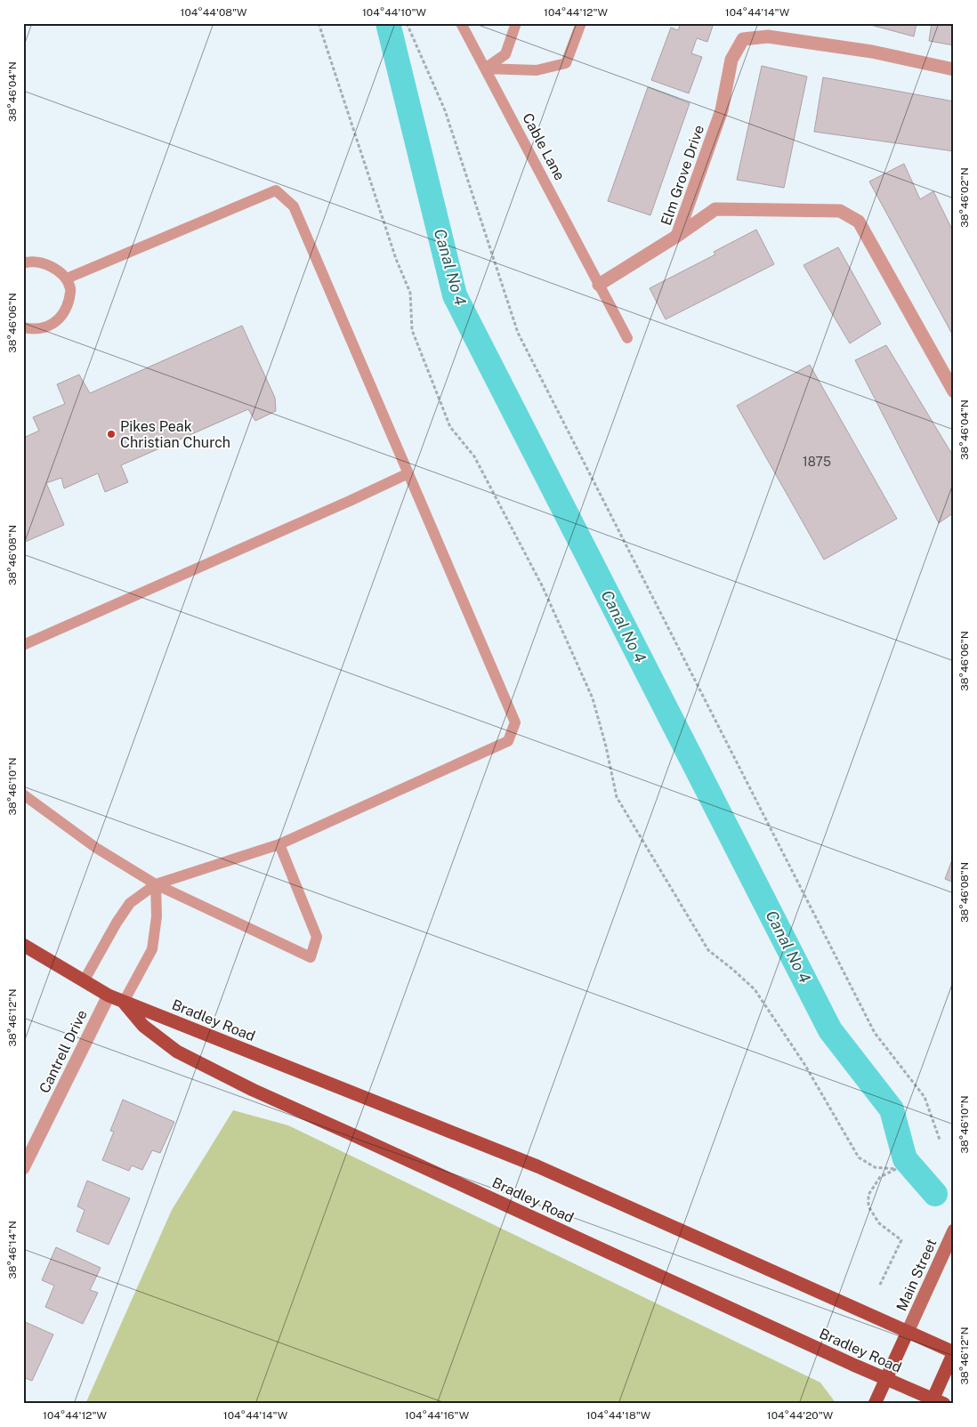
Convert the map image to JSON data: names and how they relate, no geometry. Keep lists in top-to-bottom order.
{
  "streets": {
    "main road": ["Bradley Road", "Main Street"],
    "street": ["Elm Grove Drive", "Cantrell Drive"],
    "lane": ["Cable Lane"]
  },
  "crossings": [
    ["Bradley Road", "Cantrell Drive"],
    ["Bradley Road", "Main Street"]
  ],
  "water": ["Canal No 4"],
  "places": ["Pikes Peak Christian Church"],
  "house_numbers": ["1875"],
  "coordinates": [
    "104°44'08\"W",
    "104°44'10\"W",
    "104°44'12\"W",
    "104°44'14\"W",
    "38°46'04\"N",
    "38°46'02\"N",
    "38°46'06\"N",
    "38°46'08\"N",
    "38°46'10\"N",
    "38°46'12\"N",
    "38°46'14\"N",
    "104°44'16\"W",
    "104°44'18\"W",
    "104°44'20\"W"
  ]
}
